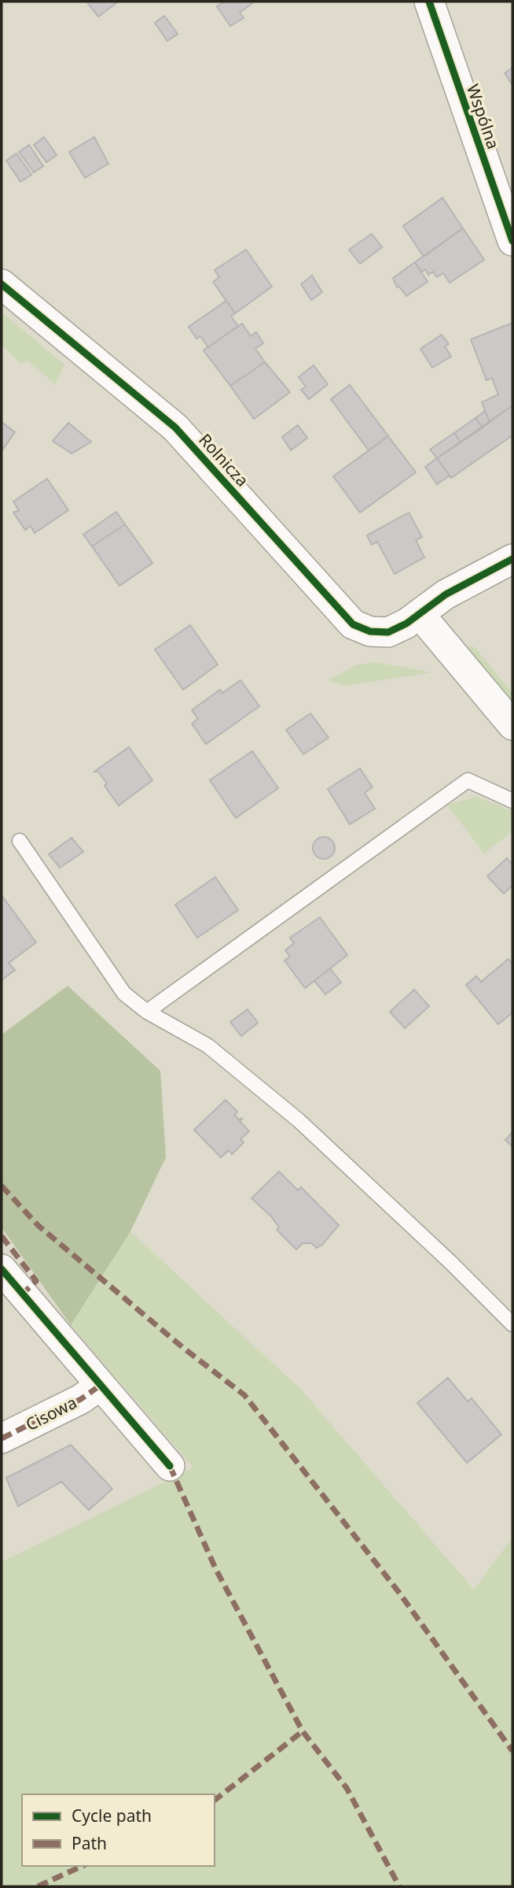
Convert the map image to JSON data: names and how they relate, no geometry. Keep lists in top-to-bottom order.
{
  "streets": {
    "street": ["Wspólna", "Rolnicza", "Cisowa"]
  },
  "legend": ["Cycle path", "Path"]
}
